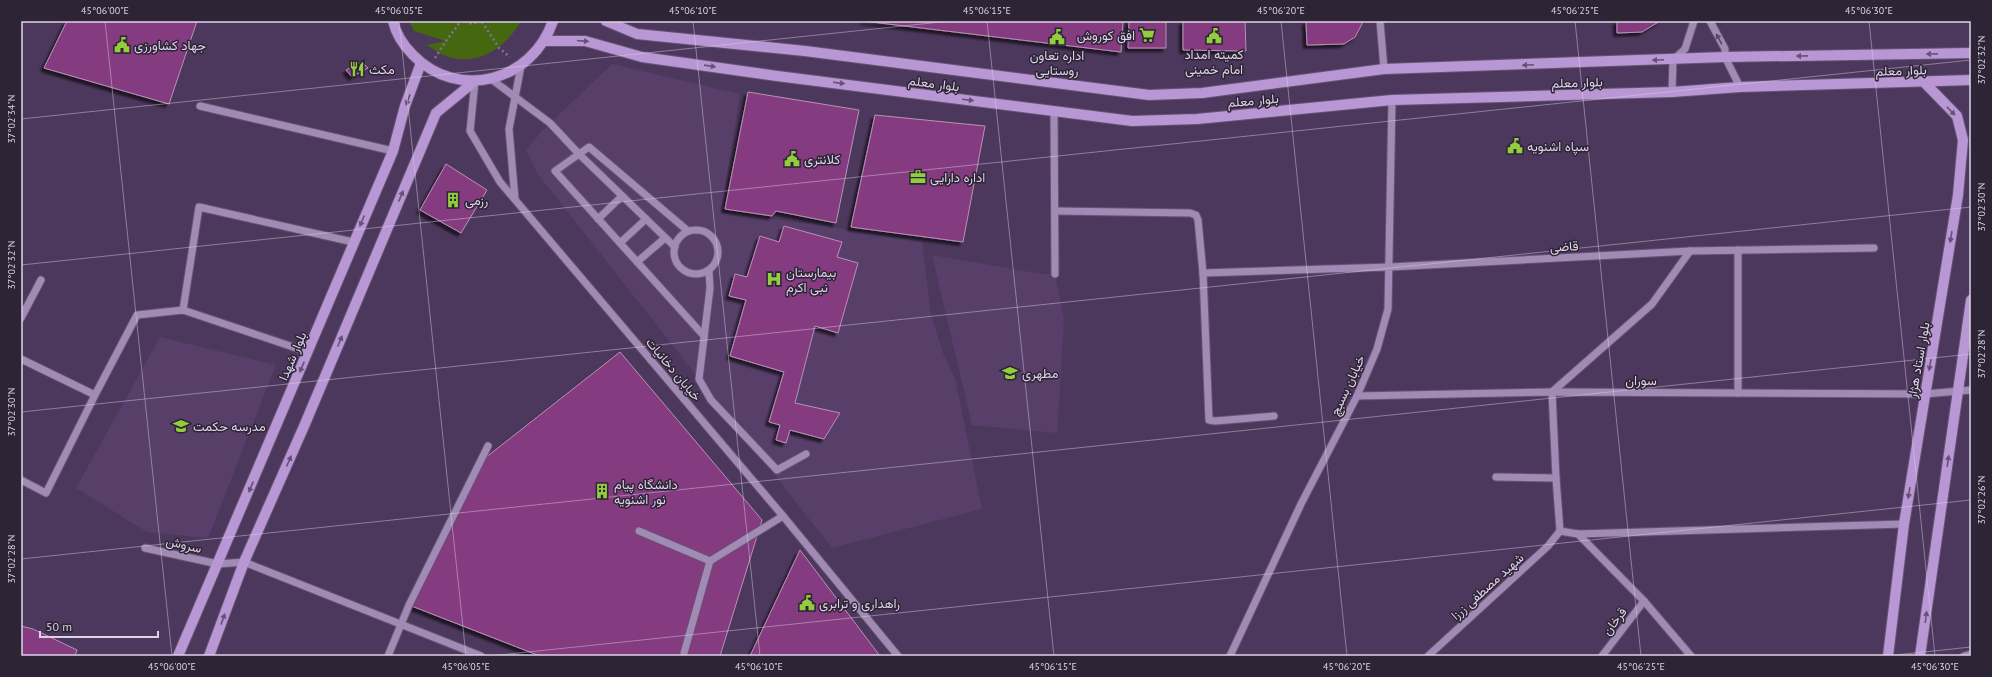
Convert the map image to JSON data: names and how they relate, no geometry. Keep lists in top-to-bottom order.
{
  "streets": {
    "main road": ["بلوار معلم", "بلوار شهدا", "بلوار استاد هژار"],
    "street": [
      "قاضی",
      "خیابان دخانیات",
      "سوران",
      "خیابان بسبچ",
      "سروش",
      "شهید مصطفی زرزا",
      "قرخان"
    ]
  },
  "crossings": [
    ["بلوار معلم", "بلوار استاد هژار"],
    ["بلوار معلم", "خیابان بسبچ"],
    ["قاضی", "خیابان بسبچ"],
    ["بلوار شهدا", "سروش"],
    ["بلوار استاد هژار", "سوران"],
    ["سوران", "خیابان بسبچ"]
  ],
  "places": {
    "supermarket": ["افق کوروش"],
    "public building": [
      "کمیته امداد امام خمینی",
      "اداره تعاون روستایی",
      "جهاد کشاورزی",
      "سپاه اشنویه",
      "کلانتری",
      "راهداری و ترابری"
    ],
    "restaurant": ["مکث"],
    "office": ["اداره دارایی"],
    "building": ["رزمی", "دانشگاه پیام نور اشنویه"],
    "hospital": ["بیمارستان نبی اکرم"],
    "school or university": ["مطهری", "مدرسه حکمت"]
  },
  "scale_bar": "50 m",
  "coordinates": [
    "45°06'00\"E",
    "45°06'05\"E",
    "45°06'10\"E",
    "45°06'15\"E",
    "45°06'20\"E",
    "45°06'25\"E",
    "45°06'30\"E",
    "37°02'32\"N",
    "37°02'34\"N",
    "37°02'30\"N",
    "37°02'28\"N",
    "37°02'26\"N"
  ]
}
